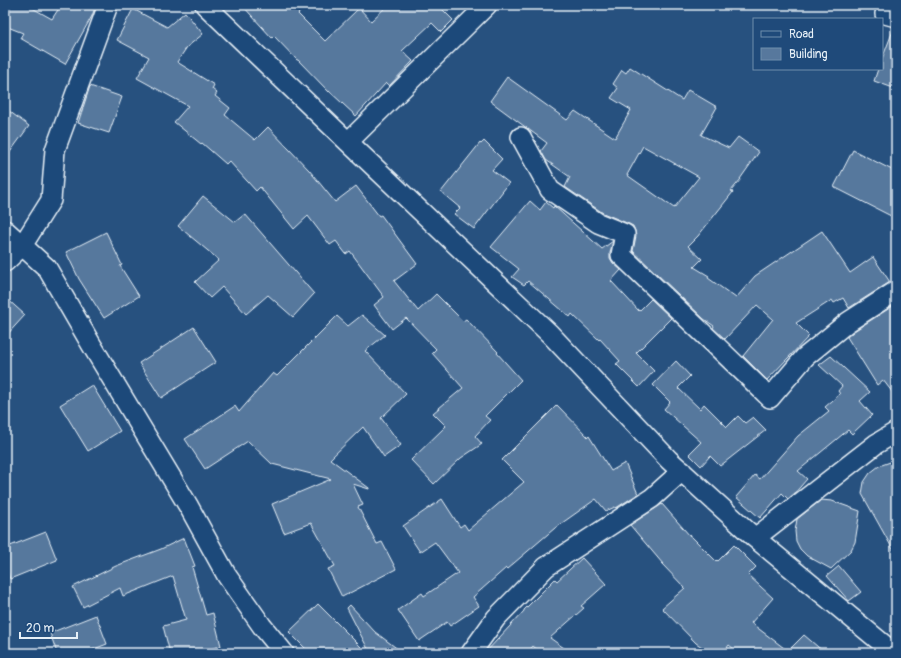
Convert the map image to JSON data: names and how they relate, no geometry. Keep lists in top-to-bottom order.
{
  "legend": ["Road", "Building"],
  "scale_bar": "20 m"
}
